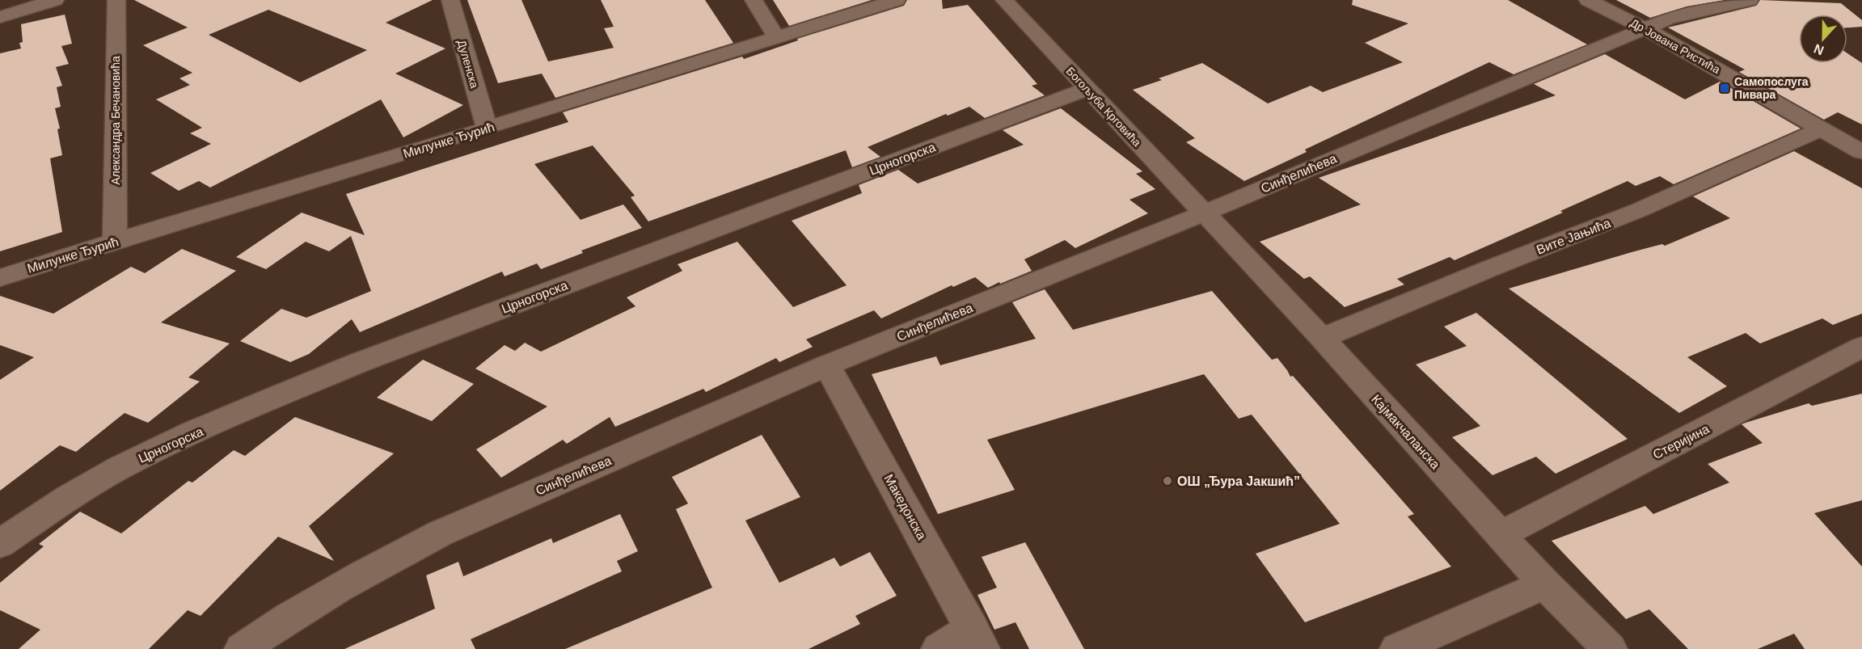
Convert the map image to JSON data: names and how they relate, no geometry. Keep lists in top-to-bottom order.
{
  "streets": {
    "street": [
      "Др Јована Ристића",
      "Дуленска",
      "Богољуба Крговића",
      "Александра Бечановића",
      "Милунке Ђурић",
      "Црногорска",
      "Синђелићева",
      "Вите Јањића",
      "Кајмакчаланска",
      "Стеријина",
      "Македонска"
    ]
  },
  "crossings": [
    ["Др Јована Ристића", "Синђелићева"],
    ["Др Јована Ристића", "Вите Јањића"],
    ["Дуленска", "Милунке Ђурић"],
    ["Богољуба Крговића", "Црногорска"],
    ["Богољуба Крговића", "Синђелићева"],
    ["Богољуба Крговића", "Кајмакчаланска"],
    ["Александра Бечановића", "Милунке Ђурић"],
    ["Синђелићева", "Кајмакчаланска"],
    ["Синђелићева", "Македонска"],
    ["Вите Јањића", "Кајмакчаланска"],
    ["Кајмакчаланска", "Стеријина"]
  ],
  "places": {
    "transit": ["Самопослуга Пивара"],
    "other": ["ОШ „Ђура Јакшић”"]
  },
  "north": "bottom"
}
